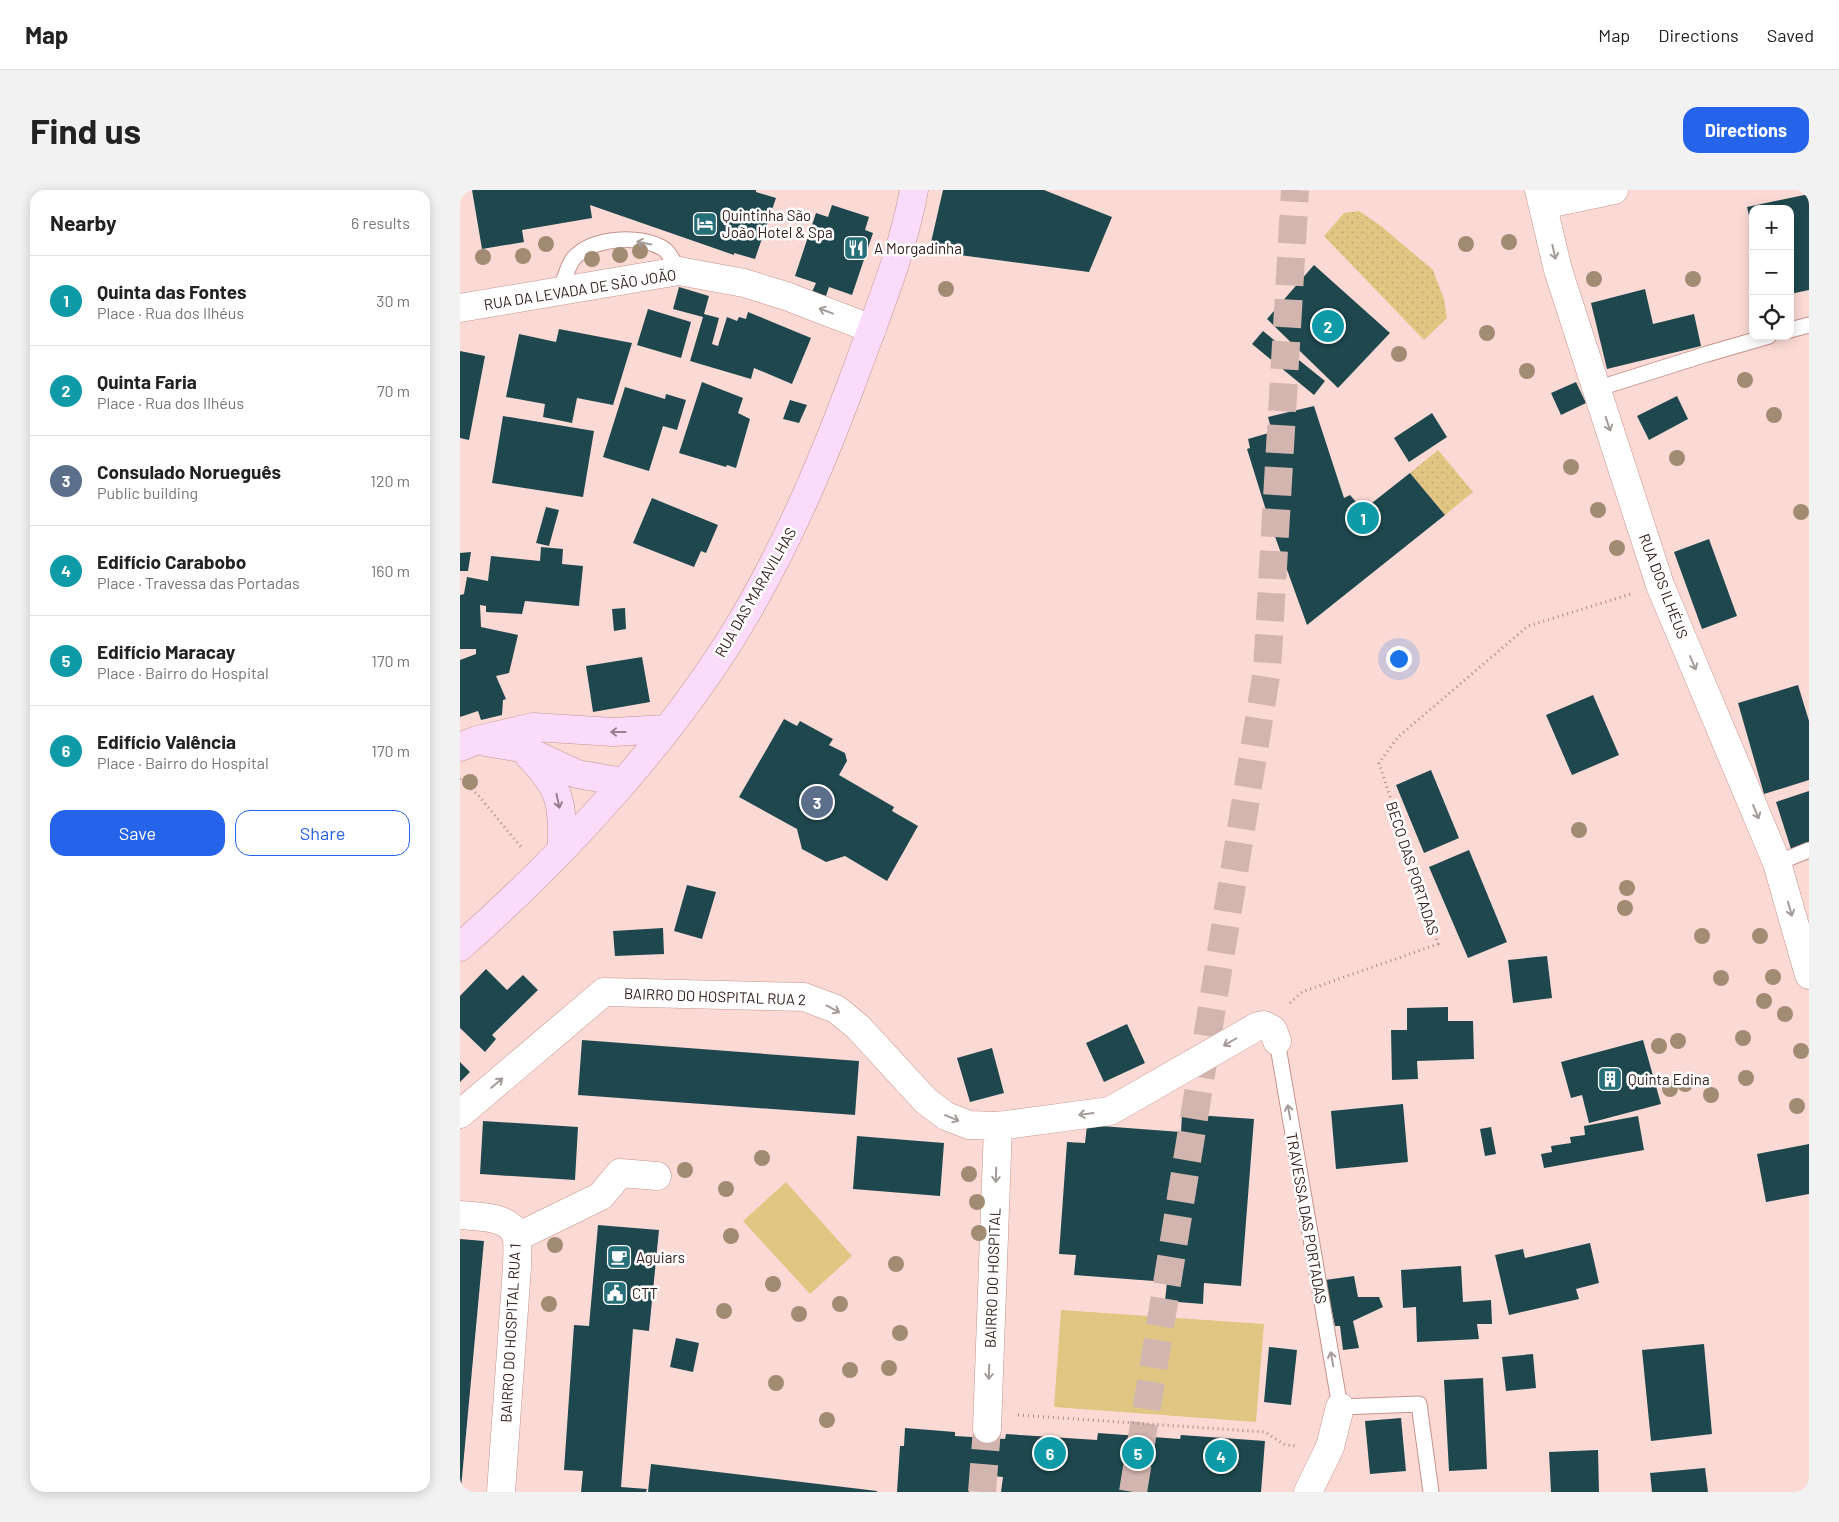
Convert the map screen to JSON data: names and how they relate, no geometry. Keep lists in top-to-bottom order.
{
  "streets": {
    "main road": ["RUA DAS MARAVILHAS"],
    "street": [
      "RUA DA LEVADA DE SÃO JOÃO",
      "RUA DOS ILHÉUS",
      "BAIRRO DO HOSPITAL RUA 2",
      "TRAVESSA DAS PORTADAS",
      "BAIRRO DO HOSPITAL",
      "BAIRRO DO HOSPITAL RUA 1"
    ],
    "path": ["BECO DAS PORTADAS"]
  },
  "crossings": [
    ["RUA DA LEVADA DE SÃO JOÃO", "RUA DAS MARAVILHAS"],
    ["RUA DOS ILHÉUS", "BECO DAS PORTADAS"],
    ["BECO DAS PORTADAS", "TRAVESSA DAS PORTADAS"],
    ["BAIRRO DO HOSPITAL RUA 2", "BAIRRO DO HOSPITAL"]
  ],
  "one_way": [
    "RUA DA LEVADA DE SÃO JOÃO",
    "RUA DOS ILHÉUS",
    "BAIRRO DO HOSPITAL RUA 2",
    "TRAVESSA DAS PORTADAS",
    "BAIRRO DO HOSPITAL"
  ],
  "places": {
    "hotel": ["Quintinha São João Hotel & Spa"],
    "restaurant": ["A Morgadinha"],
    "building": ["Quinta Edina"],
    "cafe": ["Aguiars"],
    "public building": ["CTT"]
  },
  "page": {
    "header": "Map",
    "nav": ["Map", "Directions", "Saved"],
    "buttons": [
      "Directions",
      ["Save", "Share"]
    ],
    "title": "Find us",
    "heading": ["Nearby", "6 results"],
    "map_buttons": ["+", "−"],
    "list": [
      {
        "mark": "1",
        "name": "Quinta das Fontes",
        "note": "Place · Rua dos Ilhéus",
        "value": "30 m"
      },
      {
        "mark": "2",
        "name": "Quinta Faria",
        "note": "Place · Rua dos Ilhéus",
        "value": "70 m"
      },
      {
        "mark": "3",
        "name": "Consulado Norueguês",
        "note": "Public building",
        "value": "120 m"
      },
      {
        "mark": "4",
        "name": "Edifício Carabobo",
        "note": "Place · Travessa das Portadas",
        "value": "160 m"
      },
      {
        "mark": "5",
        "name": "Edifício Maracay",
        "note": "Place · Bairro do Hospital",
        "value": "170 m"
      },
      {
        "mark": "6",
        "name": "Edifício Valência",
        "note": "Place · Bairro do Hospital",
        "value": "170 m"
      }
    ],
    "pins": [
      "2",
      "1",
      "3",
      "5",
      "6",
      "4"
    ]
  }
}
